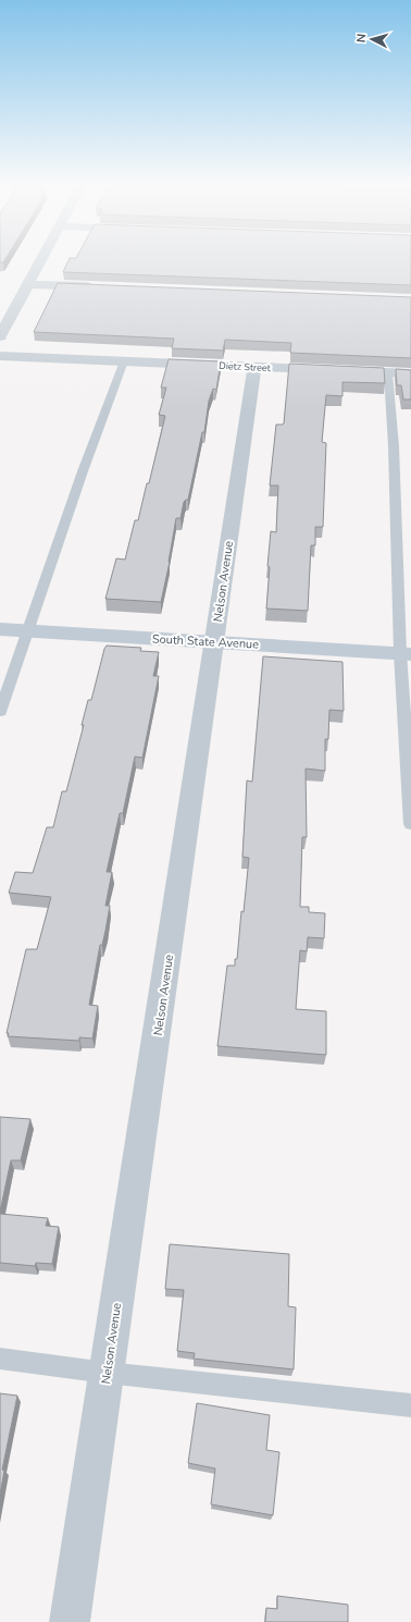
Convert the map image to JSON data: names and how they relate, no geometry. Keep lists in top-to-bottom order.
{
  "streets": {
    "street": ["Dietz Street", "Nelson Avenue", "South State Avenue"]
  },
  "crossings": [
    ["Dietz Street", "Nelson Avenue"],
    ["Nelson Avenue", "South State Avenue"]
  ],
  "north": "left"
}
